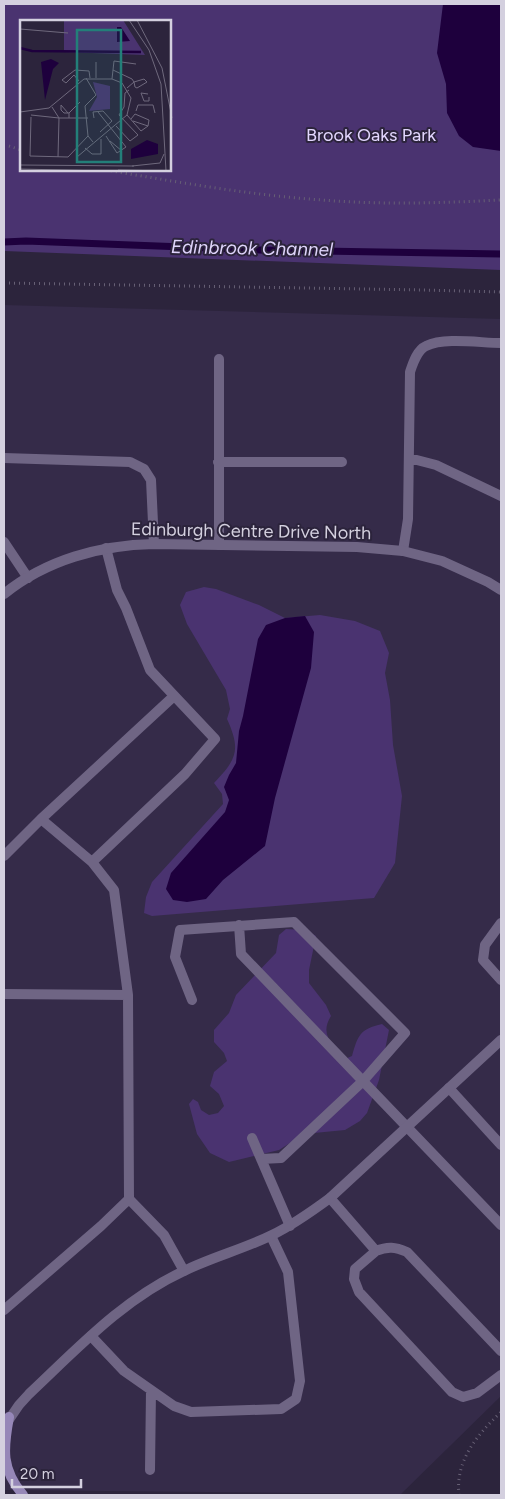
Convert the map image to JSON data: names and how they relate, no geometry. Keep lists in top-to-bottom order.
{
  "streets": {
    "street": ["Edinburgh Centre Drive North"]
  },
  "water": ["Edinbrook Channel"],
  "parks": ["Brook Oaks Park"],
  "scale_bar": "20 m"
}
